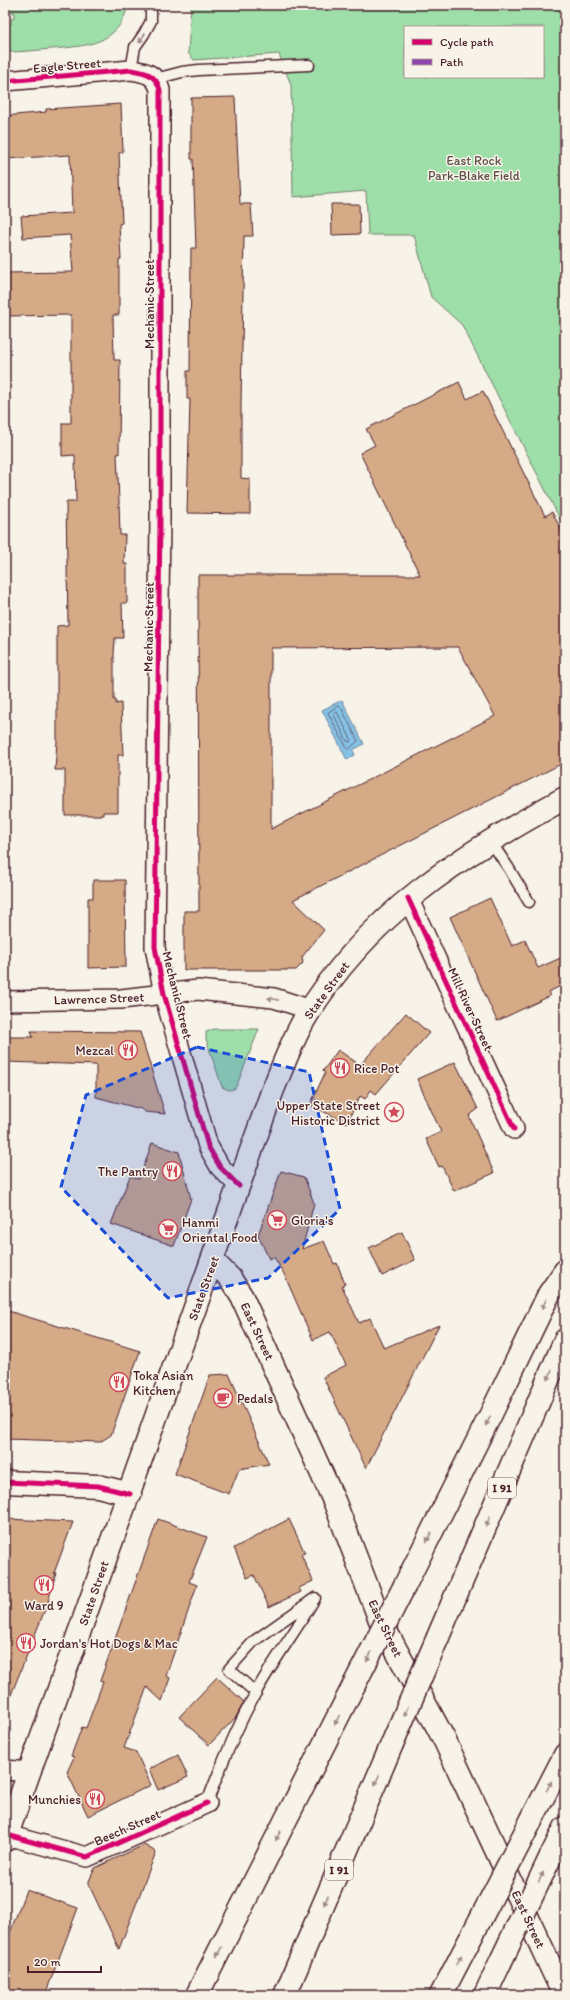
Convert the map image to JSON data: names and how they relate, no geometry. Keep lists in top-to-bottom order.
{
  "streets": {
    "main road": ["State Street", "East Street", "I 91"],
    "street": [
      "Eagle Street",
      "Mechanic Street",
      "Lawrence Street",
      "Mill River Street",
      "Beech Street"
    ]
  },
  "crossings": [
    ["Mechanic Street", "State Street"],
    ["Mechanic Street", "Lawrence Street"],
    ["State Street", "Lawrence Street"],
    ["State Street", "Mill River Street"],
    ["State Street", "East Street"],
    ["State Street", "Beech Street"]
  ],
  "one_way": ["Lawrence Street"],
  "parks": ["East Rock Park-Blake Field"],
  "places": {
    "restaurant": [
      "Mezcal",
      "Rice Pot",
      "The Pantry",
      "Toka Asian Kitchen",
      "Ward 9",
      "Jordan's Hot Dogs & Mac",
      "Munchies"
    ],
    "place": ["Upper State Street Historic District"],
    "supermarket": ["Gloria's", "Hanmi Oriental Food"],
    "cafe": ["Pedals"]
  },
  "legend": ["Cycle path", "Path"],
  "scale_bar": "20 m"
}
